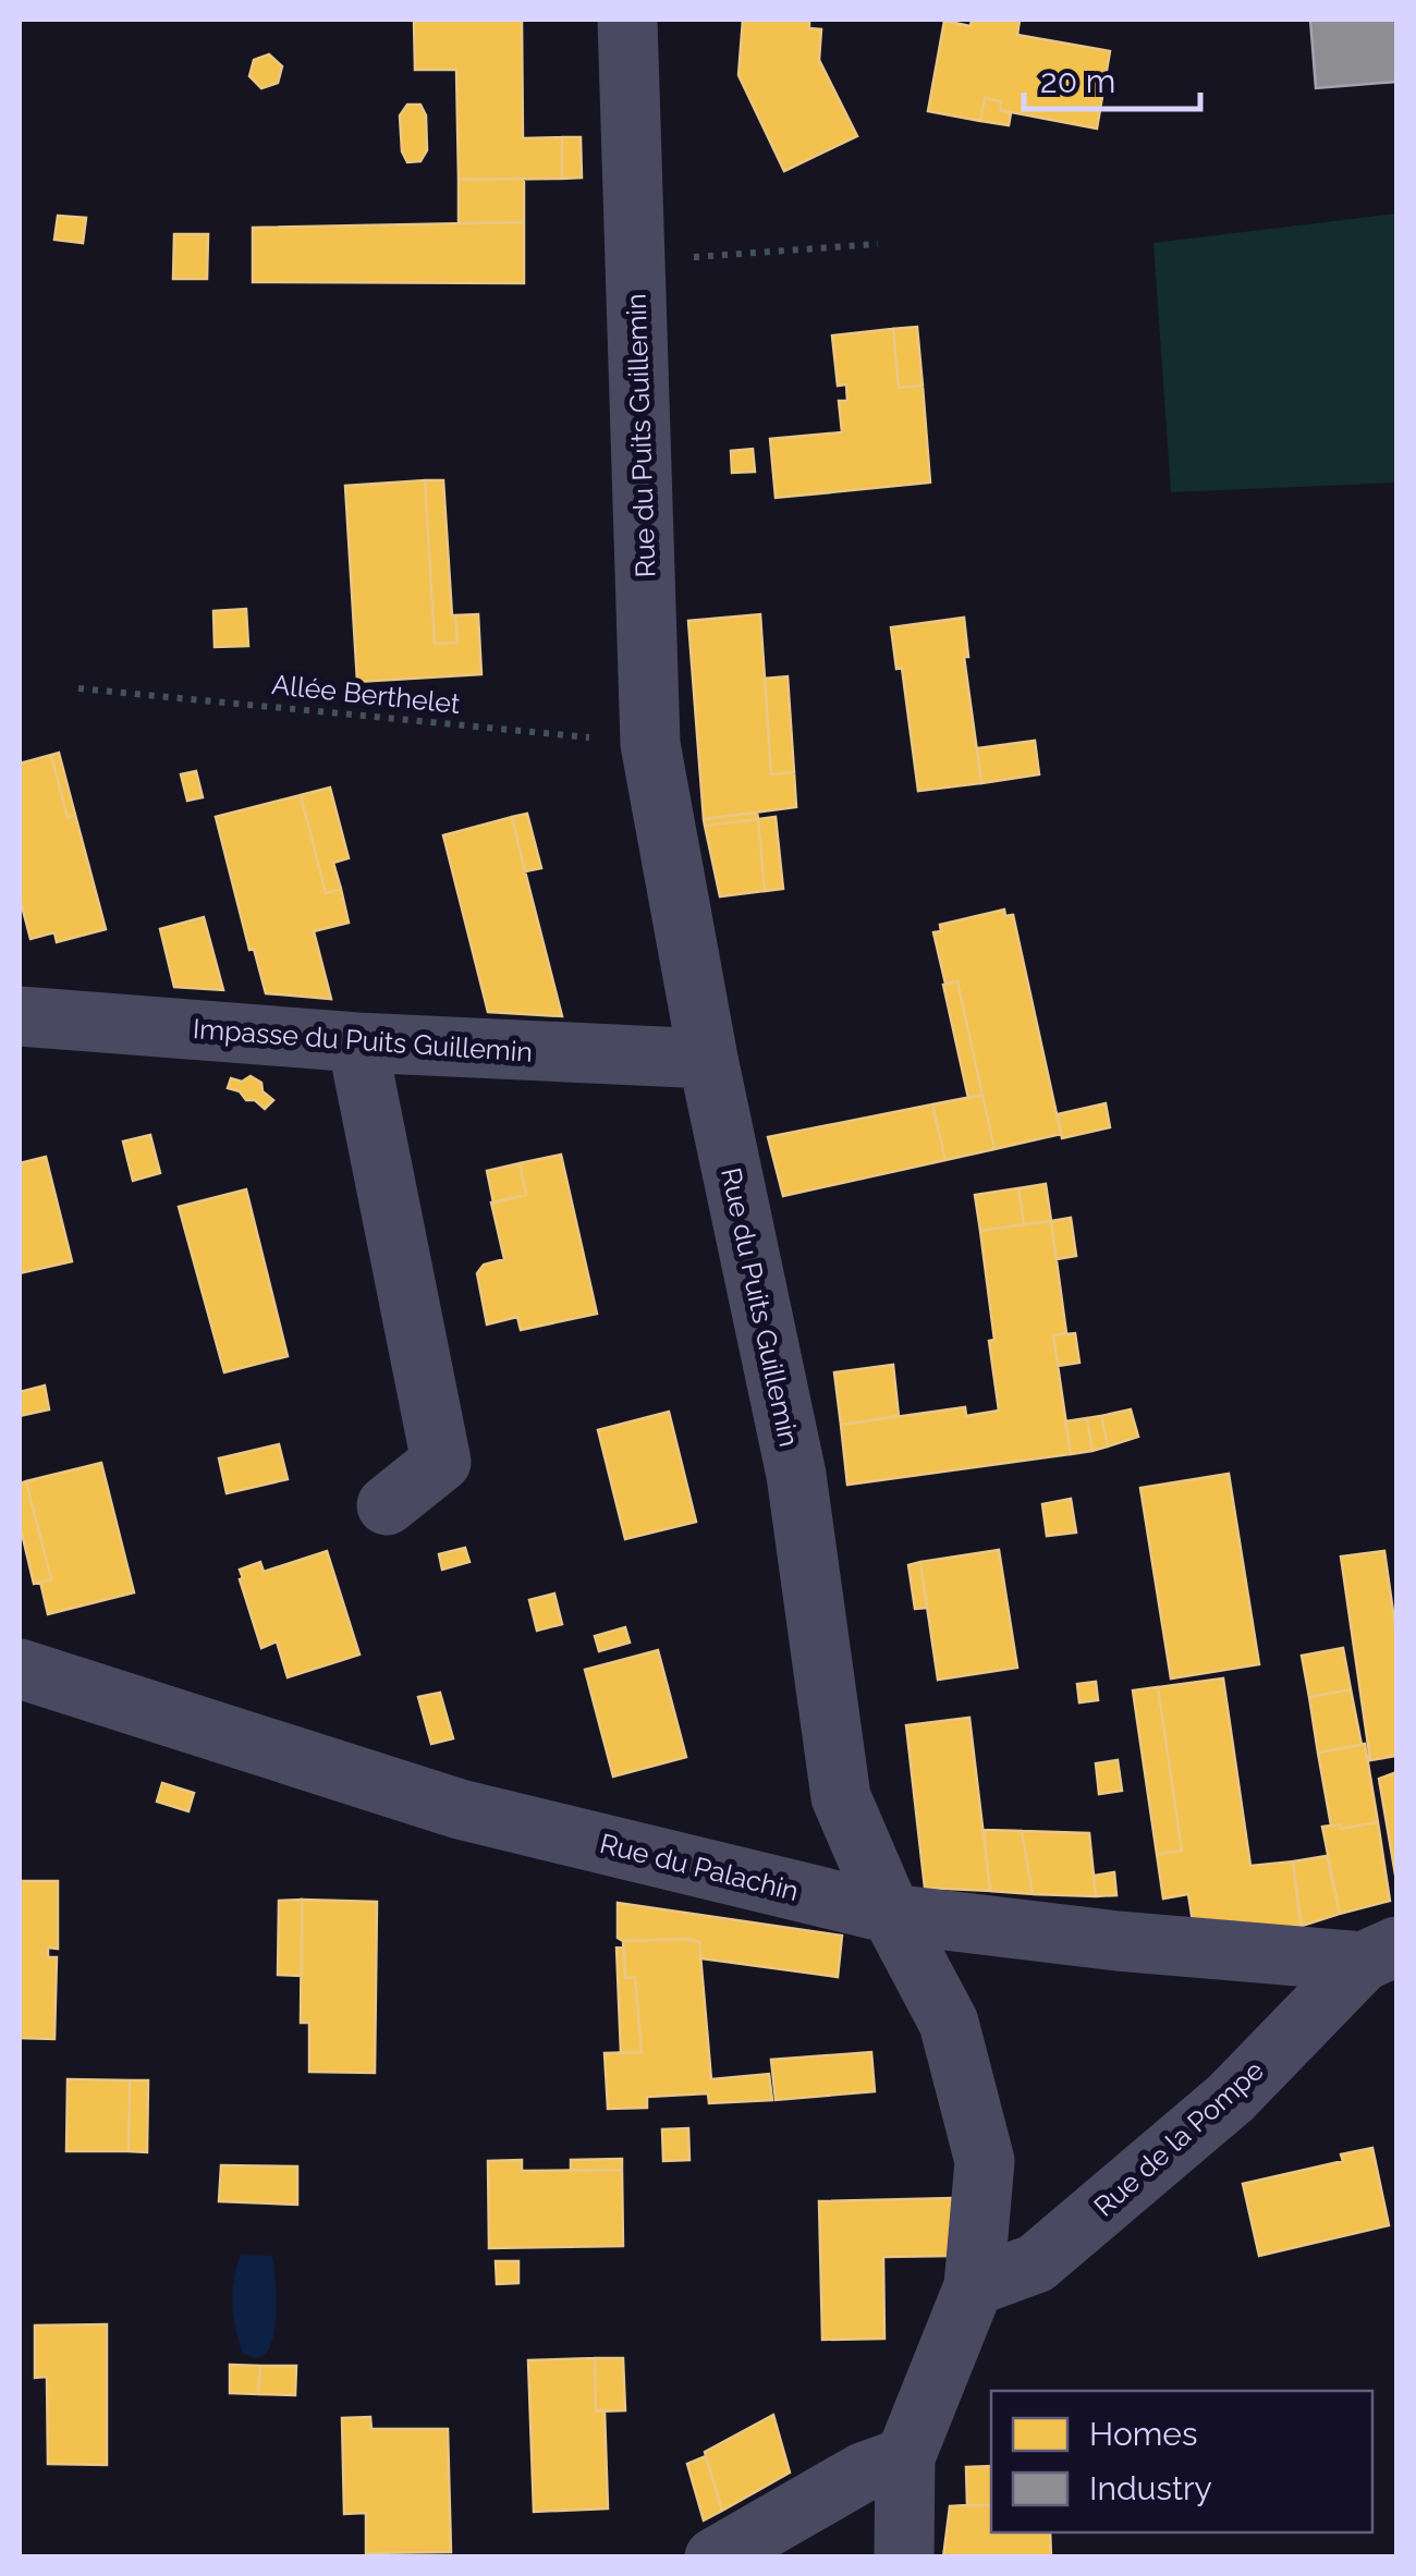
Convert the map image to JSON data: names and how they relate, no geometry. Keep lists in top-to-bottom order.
{
  "streets": {
    "street": [
      "Rue du Puits Guillemin",
      "Impasse du Puits Guillemin",
      "Rue du Palachin",
      "Rue de la Pompe"
    ],
    "path": ["Allée Berthelet"]
  },
  "crossings": [
    ["Rue du Puits Guillemin", "Allée Berthelet"],
    ["Rue du Puits Guillemin", "Impasse du Puits Guillemin"],
    ["Rue du Puits Guillemin", "Rue du Palachin"],
    ["Rue du Puits Guillemin", "Rue de la Pompe"],
    ["Rue du Palachin", "Rue de la Pompe"]
  ],
  "legend": ["Homes", "Industry"],
  "scale_bar": "20 m"
}
